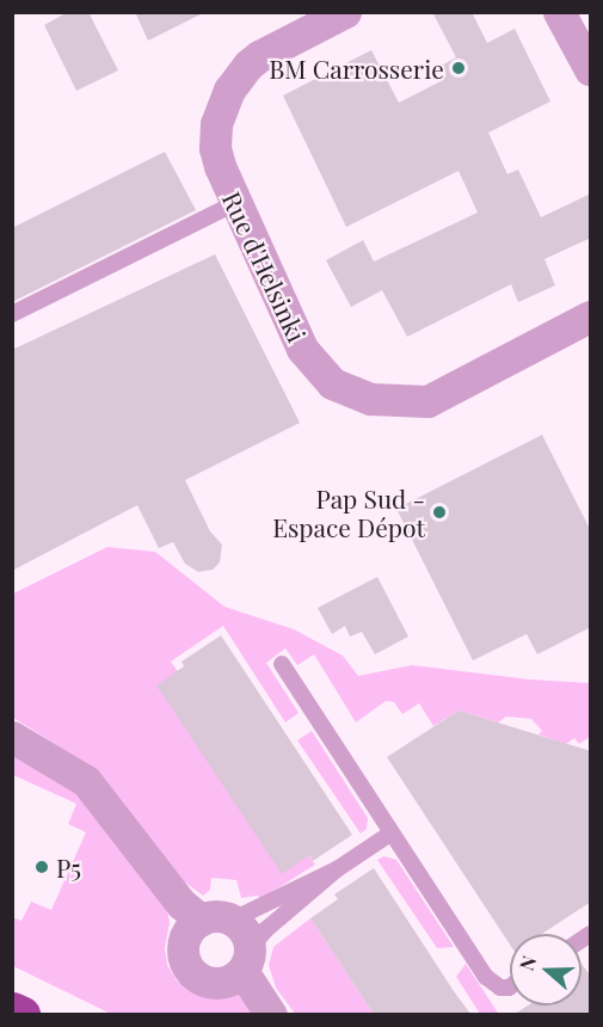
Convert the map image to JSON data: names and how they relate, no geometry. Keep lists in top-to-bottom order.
{
  "streets": {
    "street": ["Rue d'Helsinki"]
  },
  "places": ["BM Carrosserie", "Pap Sud - Espace Dépot", "P5"],
  "north": "left"
}
